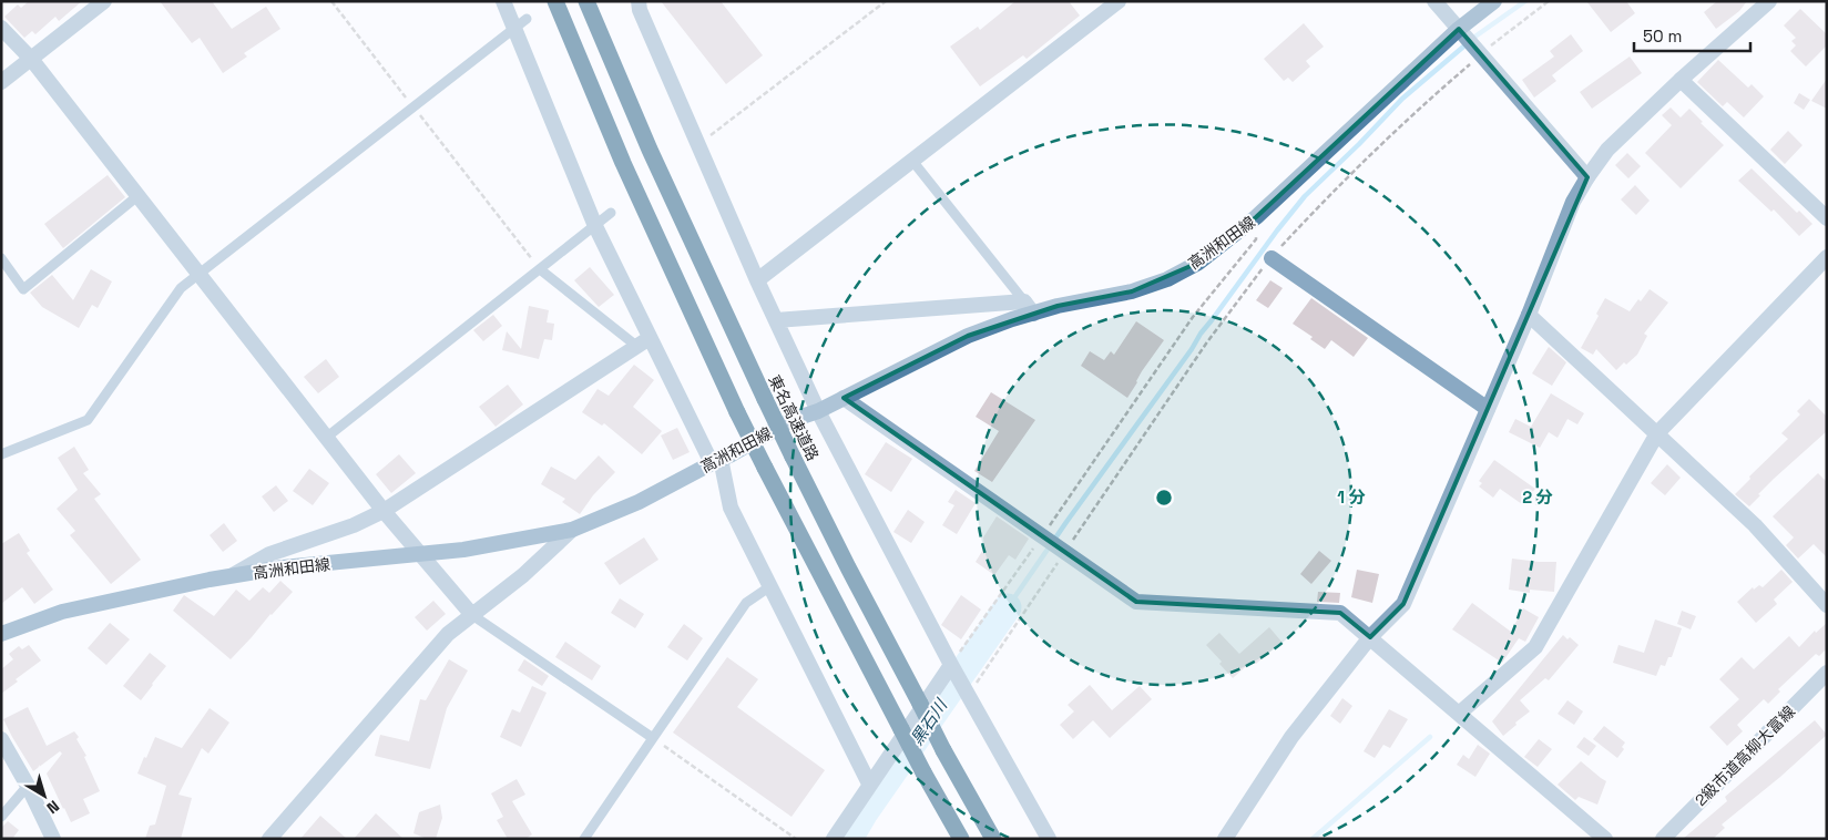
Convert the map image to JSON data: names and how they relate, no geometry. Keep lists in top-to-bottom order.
{
  "streets": {
    "highway": ["東名高速道路"],
    "main road": ["高洲和田線"],
    "street": ["2級市道高柳大富線"]
  },
  "water": ["黒石川"],
  "scale_bar": "50 m",
  "north": "bottom right",
  "rings": ["1 分", "2 分"]
}
